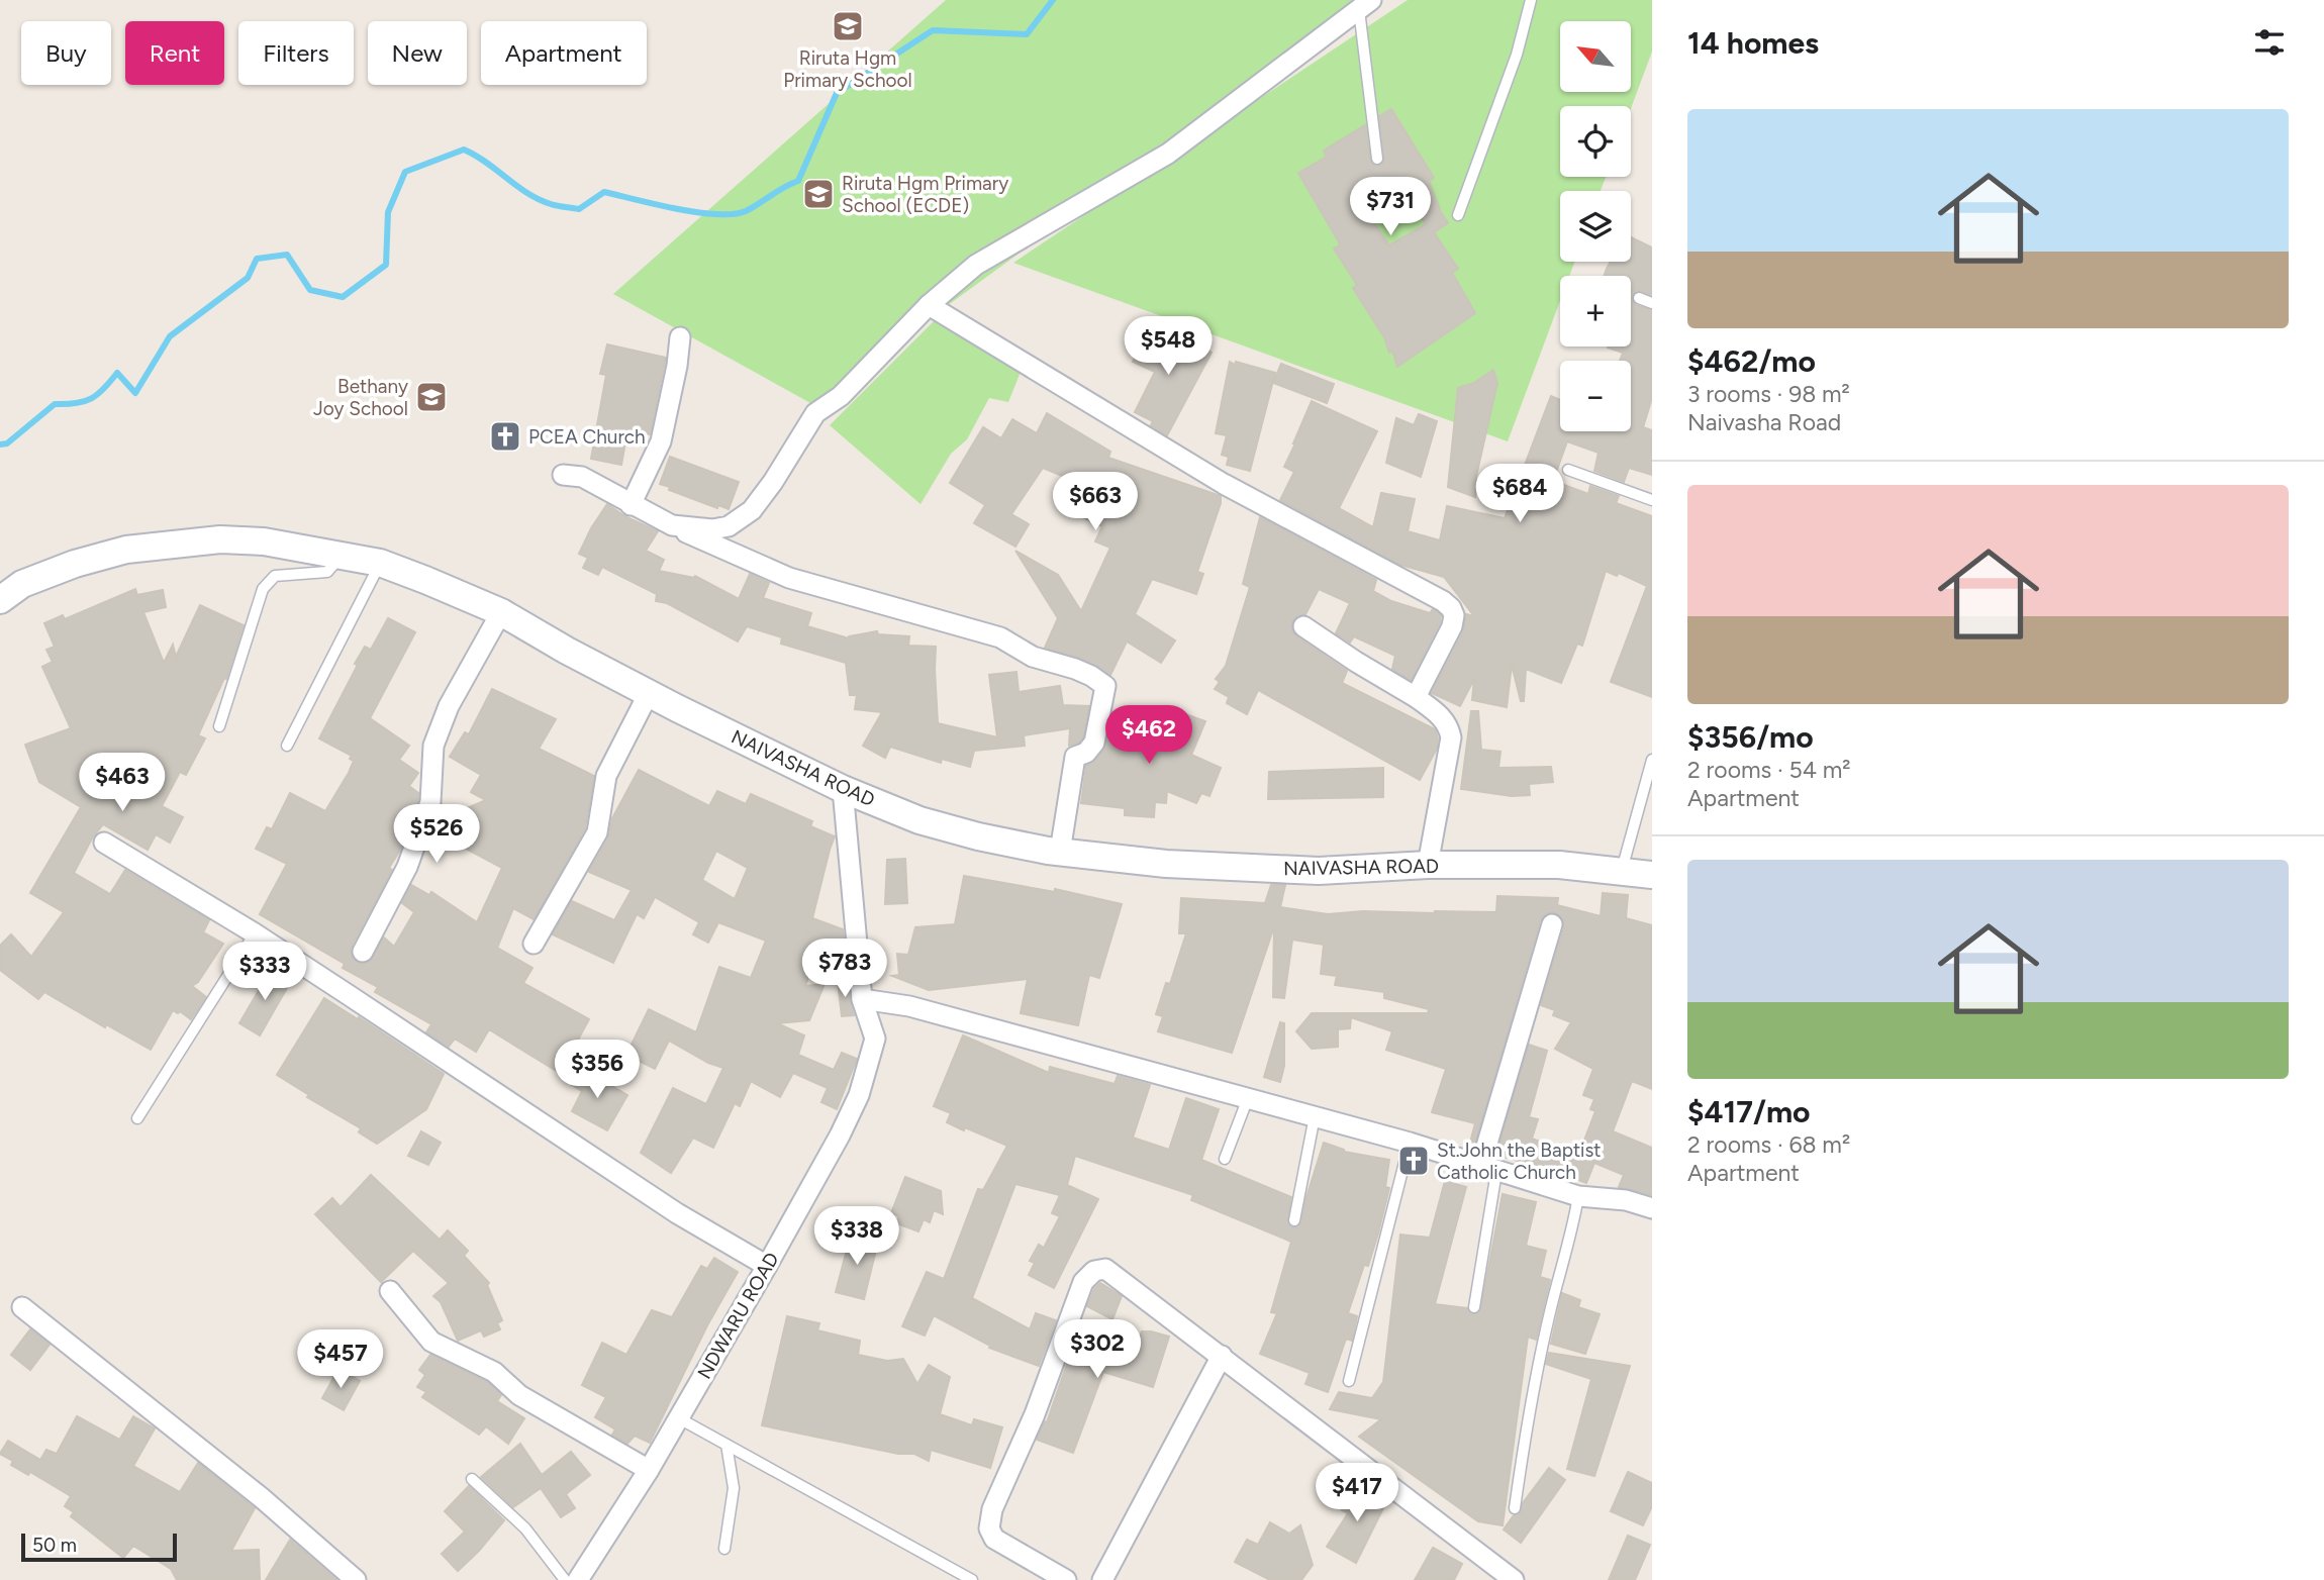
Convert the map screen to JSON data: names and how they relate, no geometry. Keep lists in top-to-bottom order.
{
  "streets": {
    "main road": ["NAIVASHA ROAD"],
    "street": ["NDWARU ROAD"]
  },
  "crossings": [
    ["NAIVASHA ROAD", "NDWARU ROAD"]
  ],
  "places": {
    "school or university": ["Riruta Hgm Primary School", "Riruta Hgm Primary School (ECDE)", "Bethany Joy School"],
    "church": ["PCEA Church", "St.John the Baptist Catholic Church"]
  },
  "scale_bar": "50 m",
  "north": "top left",
  "page": {
    "heading": "14 homes",
    "map_buttons": ["+", "−"],
    "chip": [
      "Buy",
      "Rent",
      "Filters",
      "New",
      "Apartment"
    ],
    "list": [
      {
        "name": "$462/mo",
        "note": "3 rooms · 98 m² · Naivasha Road"
      },
      {
        "name": "$356/mo",
        "note": "2 rooms · 54 m² · Apartment"
      },
      {
        "name": "$417/mo",
        "note": "2 rooms · 68 m² · Apartment"
      }
    ],
    "price": [
      "$731",
      "$548",
      "$684",
      "$663",
      "$462",
      "$463",
      "$526",
      "$783",
      "$333",
      "$356",
      "$338",
      "$302",
      "$457",
      "$417"
    ],
    "scale": "50 m"
  }
}
